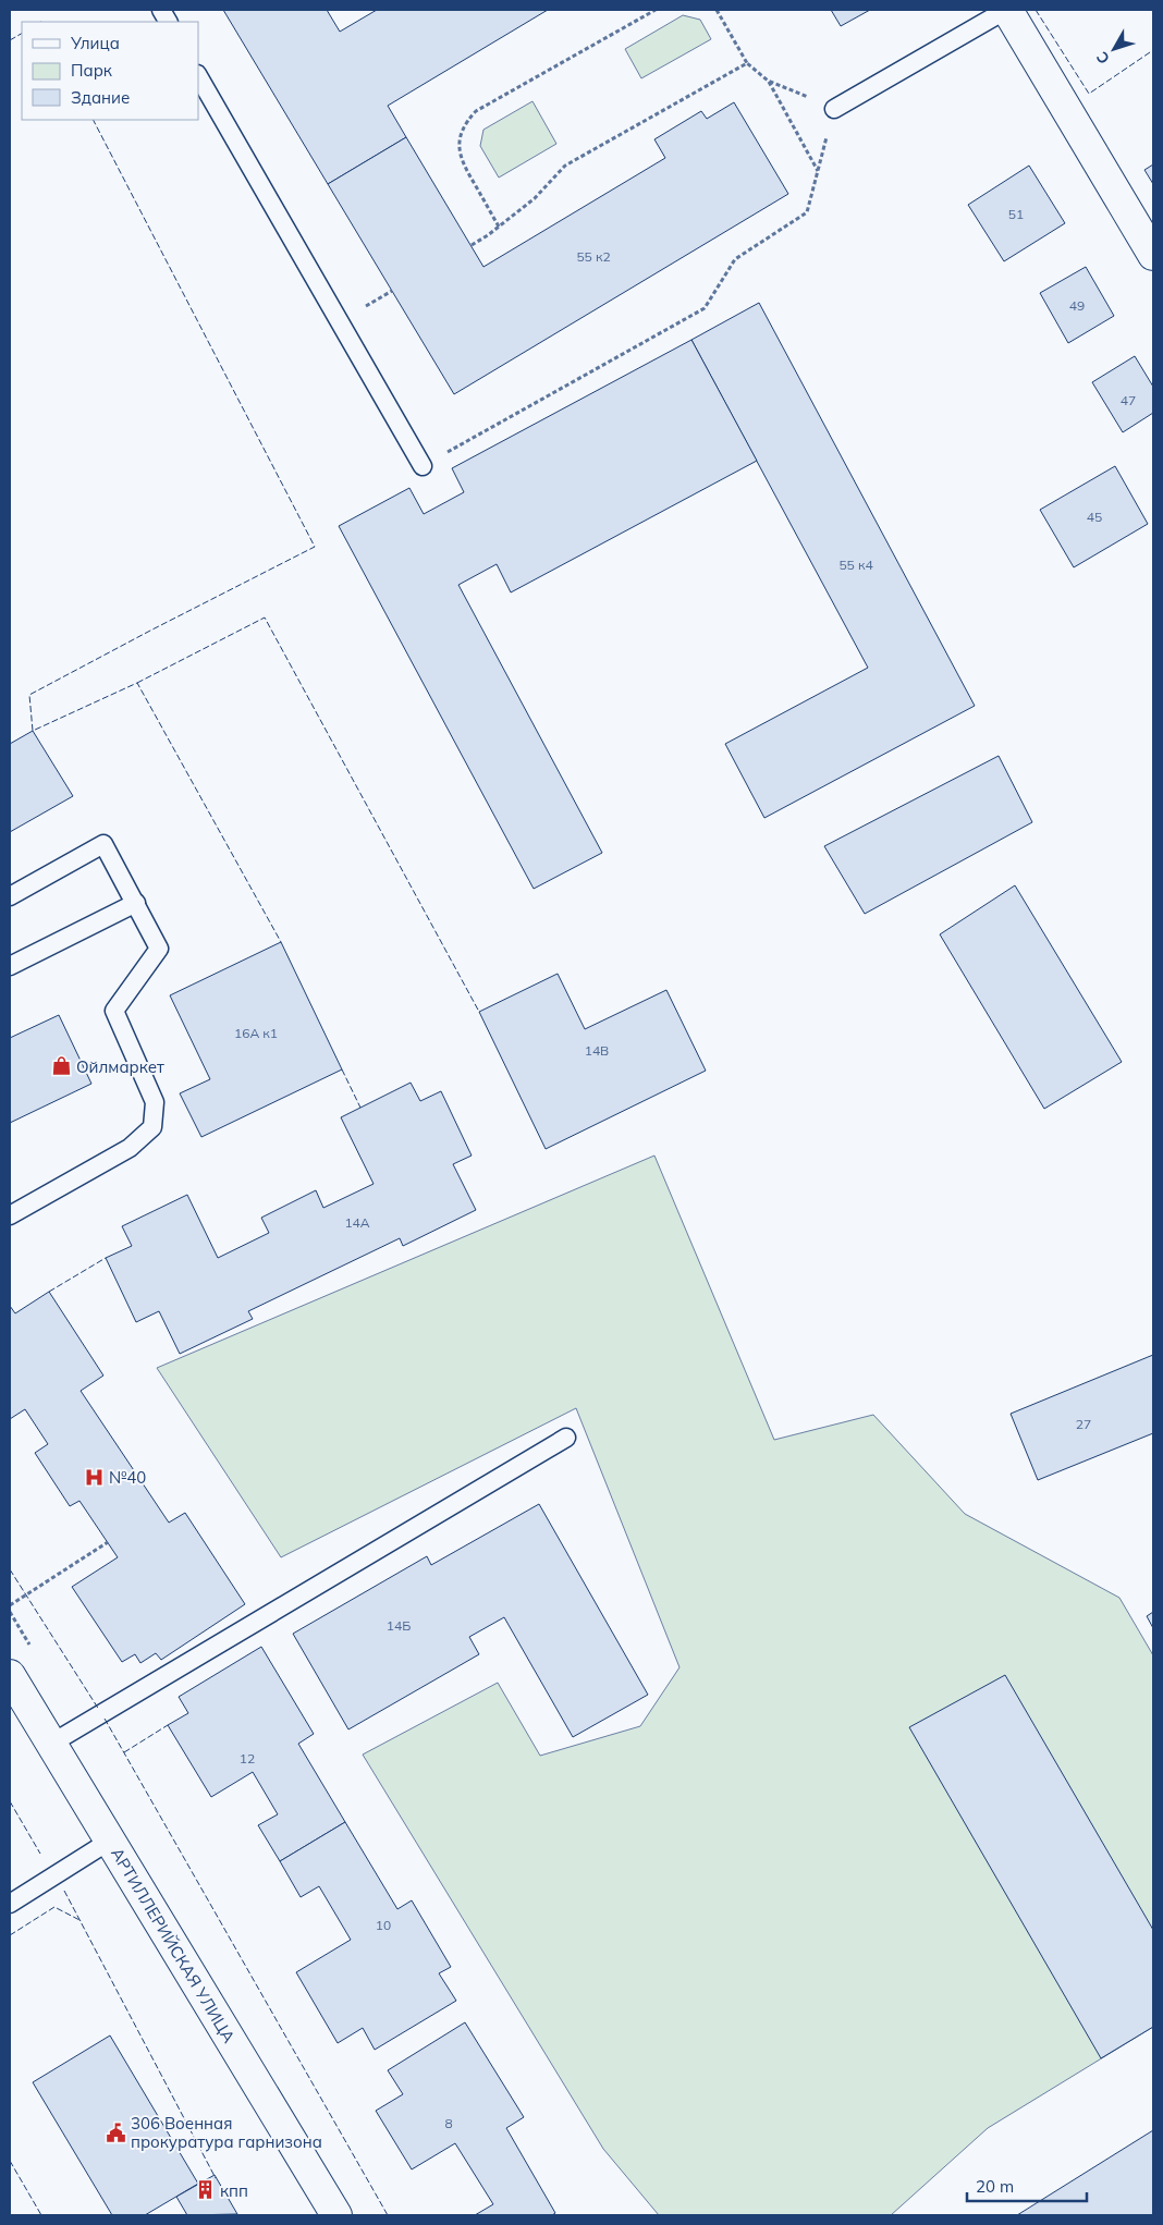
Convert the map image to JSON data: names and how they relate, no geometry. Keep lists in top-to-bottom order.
{
  "streets": {
    "main road": ["АРТИЛЛЕРИЙСКАЯ УЛИЦА"]
  },
  "places": {
    "shop": ["Ойлмаркет"],
    "hospital": ["№40"],
    "public building": ["306 Военная прокуратура гарнизона"],
    "building": ["кпп"]
  },
  "house_numbers": [
    "51",
    "55 к2",
    "49",
    "47",
    "45",
    "55 к4",
    "16А к1",
    "14В",
    "14А",
    "27",
    "14Б",
    "12",
    "10",
    "8"
  ],
  "legend": ["Улица", "Парк", "Здание"],
  "scale_bar": "20 m",
  "north": "bottom left"
}
